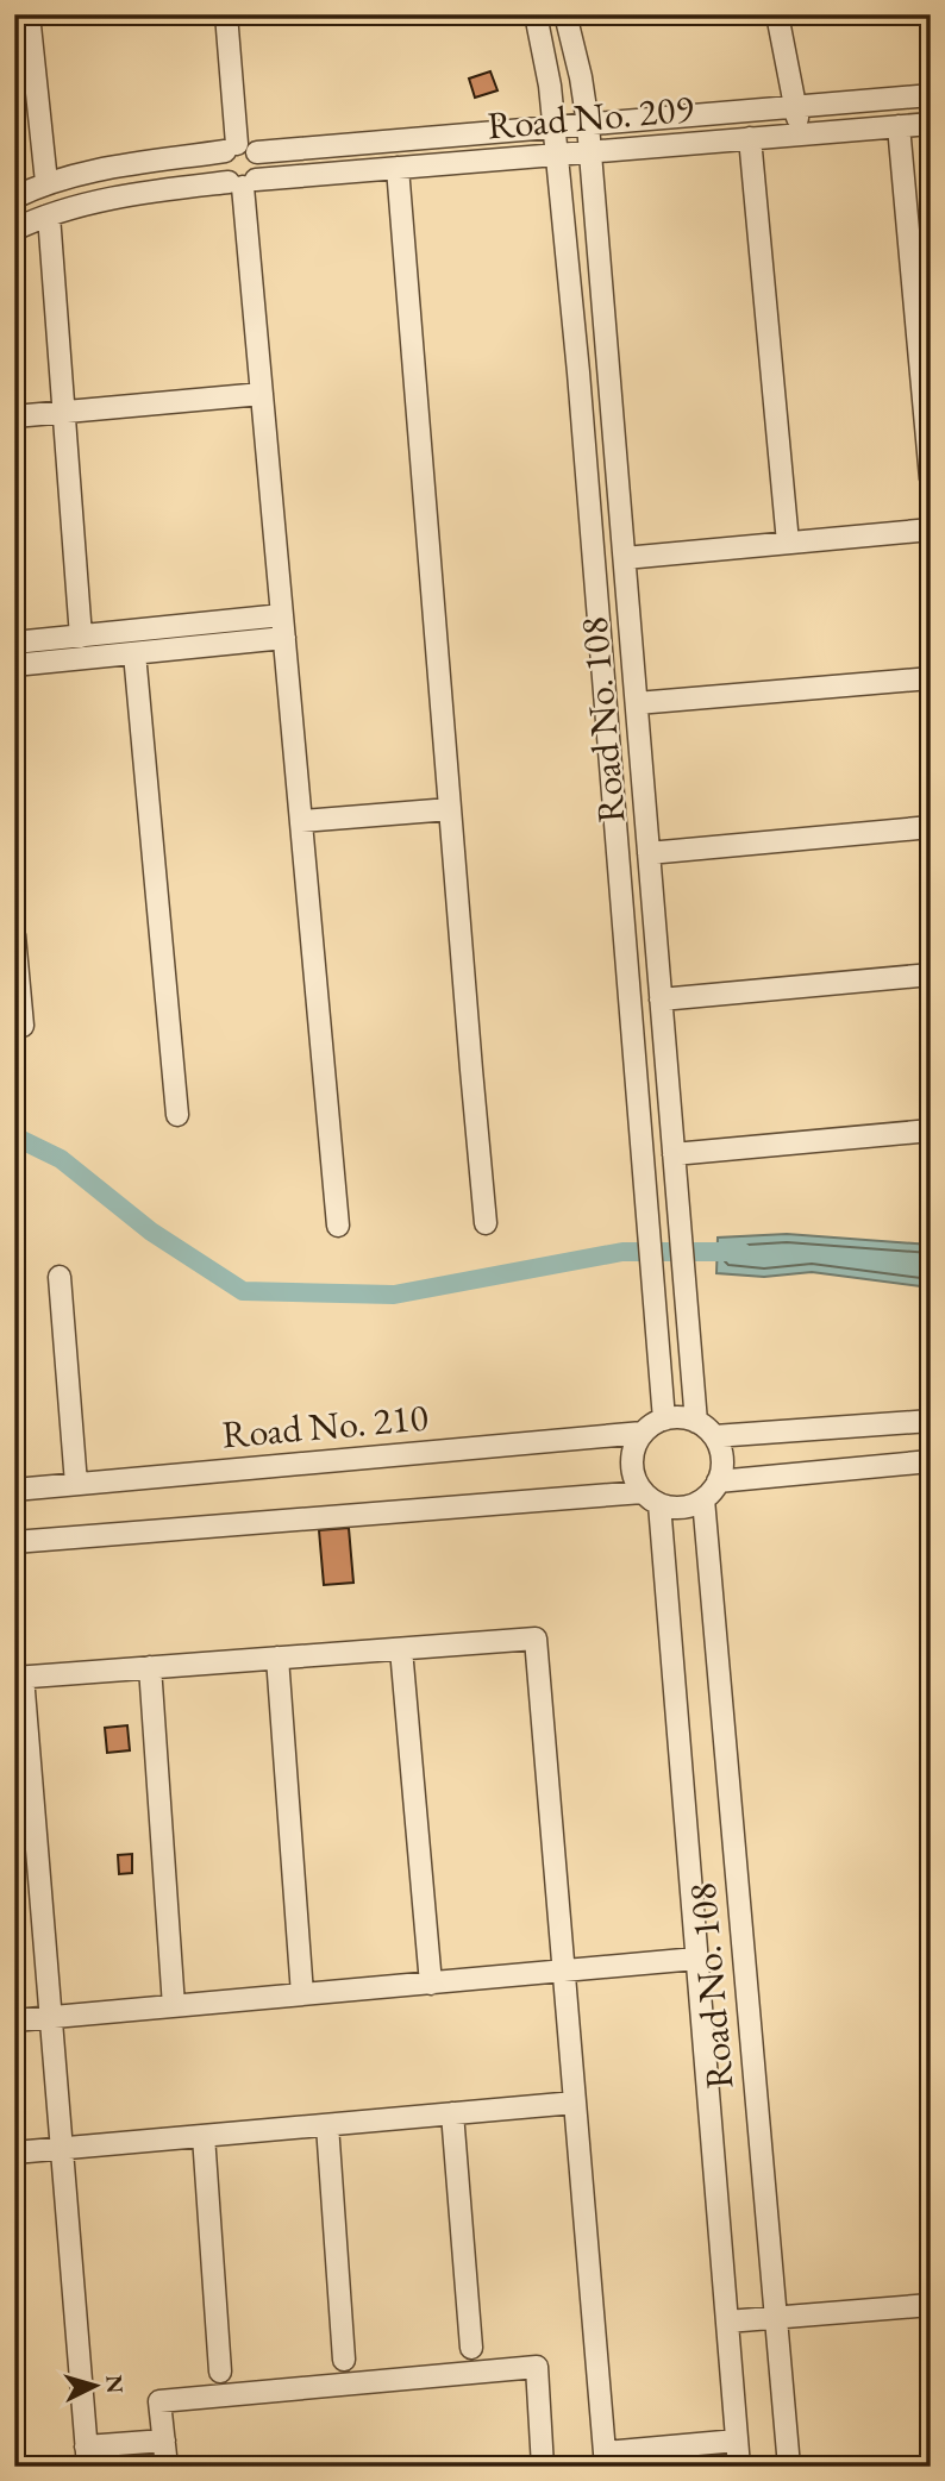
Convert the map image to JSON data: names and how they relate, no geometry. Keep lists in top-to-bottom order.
{
  "streets": {
    "street": ["Road No. 209", "Road No. 108", "Road No. 210"]
  },
  "crossings": [
    ["Road No. 209", "Road No. 108"],
    ["Road No. 108", "Road No. 210"]
  ],
  "north": "right"
}
